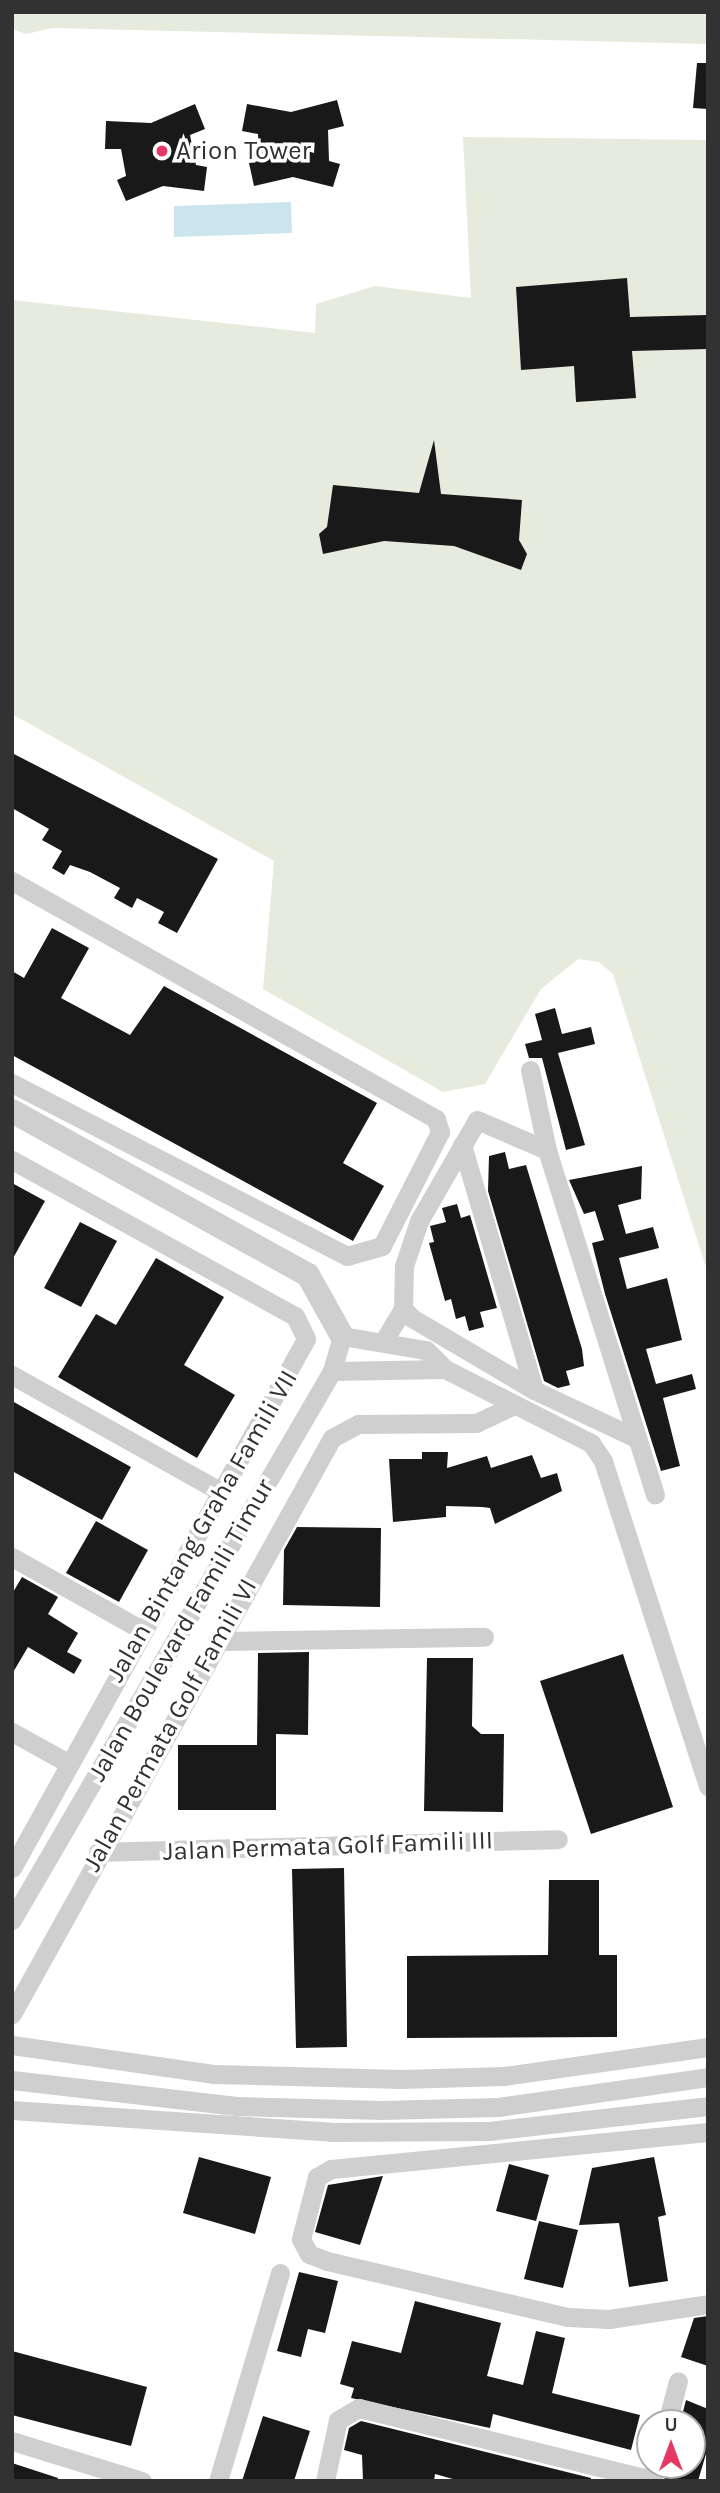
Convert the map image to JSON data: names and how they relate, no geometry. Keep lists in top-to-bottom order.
{
  "streets": {
    "street": [
      "Jalan Bintang Graha Famili VII",
      "Jalan Boulevard Famili Timur",
      "Jalan Permata Golf Famili VI",
      "Jalan Permata Golf Famili III"
    ]
  },
  "crossings": [
    ["Jalan Permata Golf Famili VI", "Jalan Permata Golf Famili III"]
  ],
  "places": ["Arion Tower"],
  "north": "top"
}
